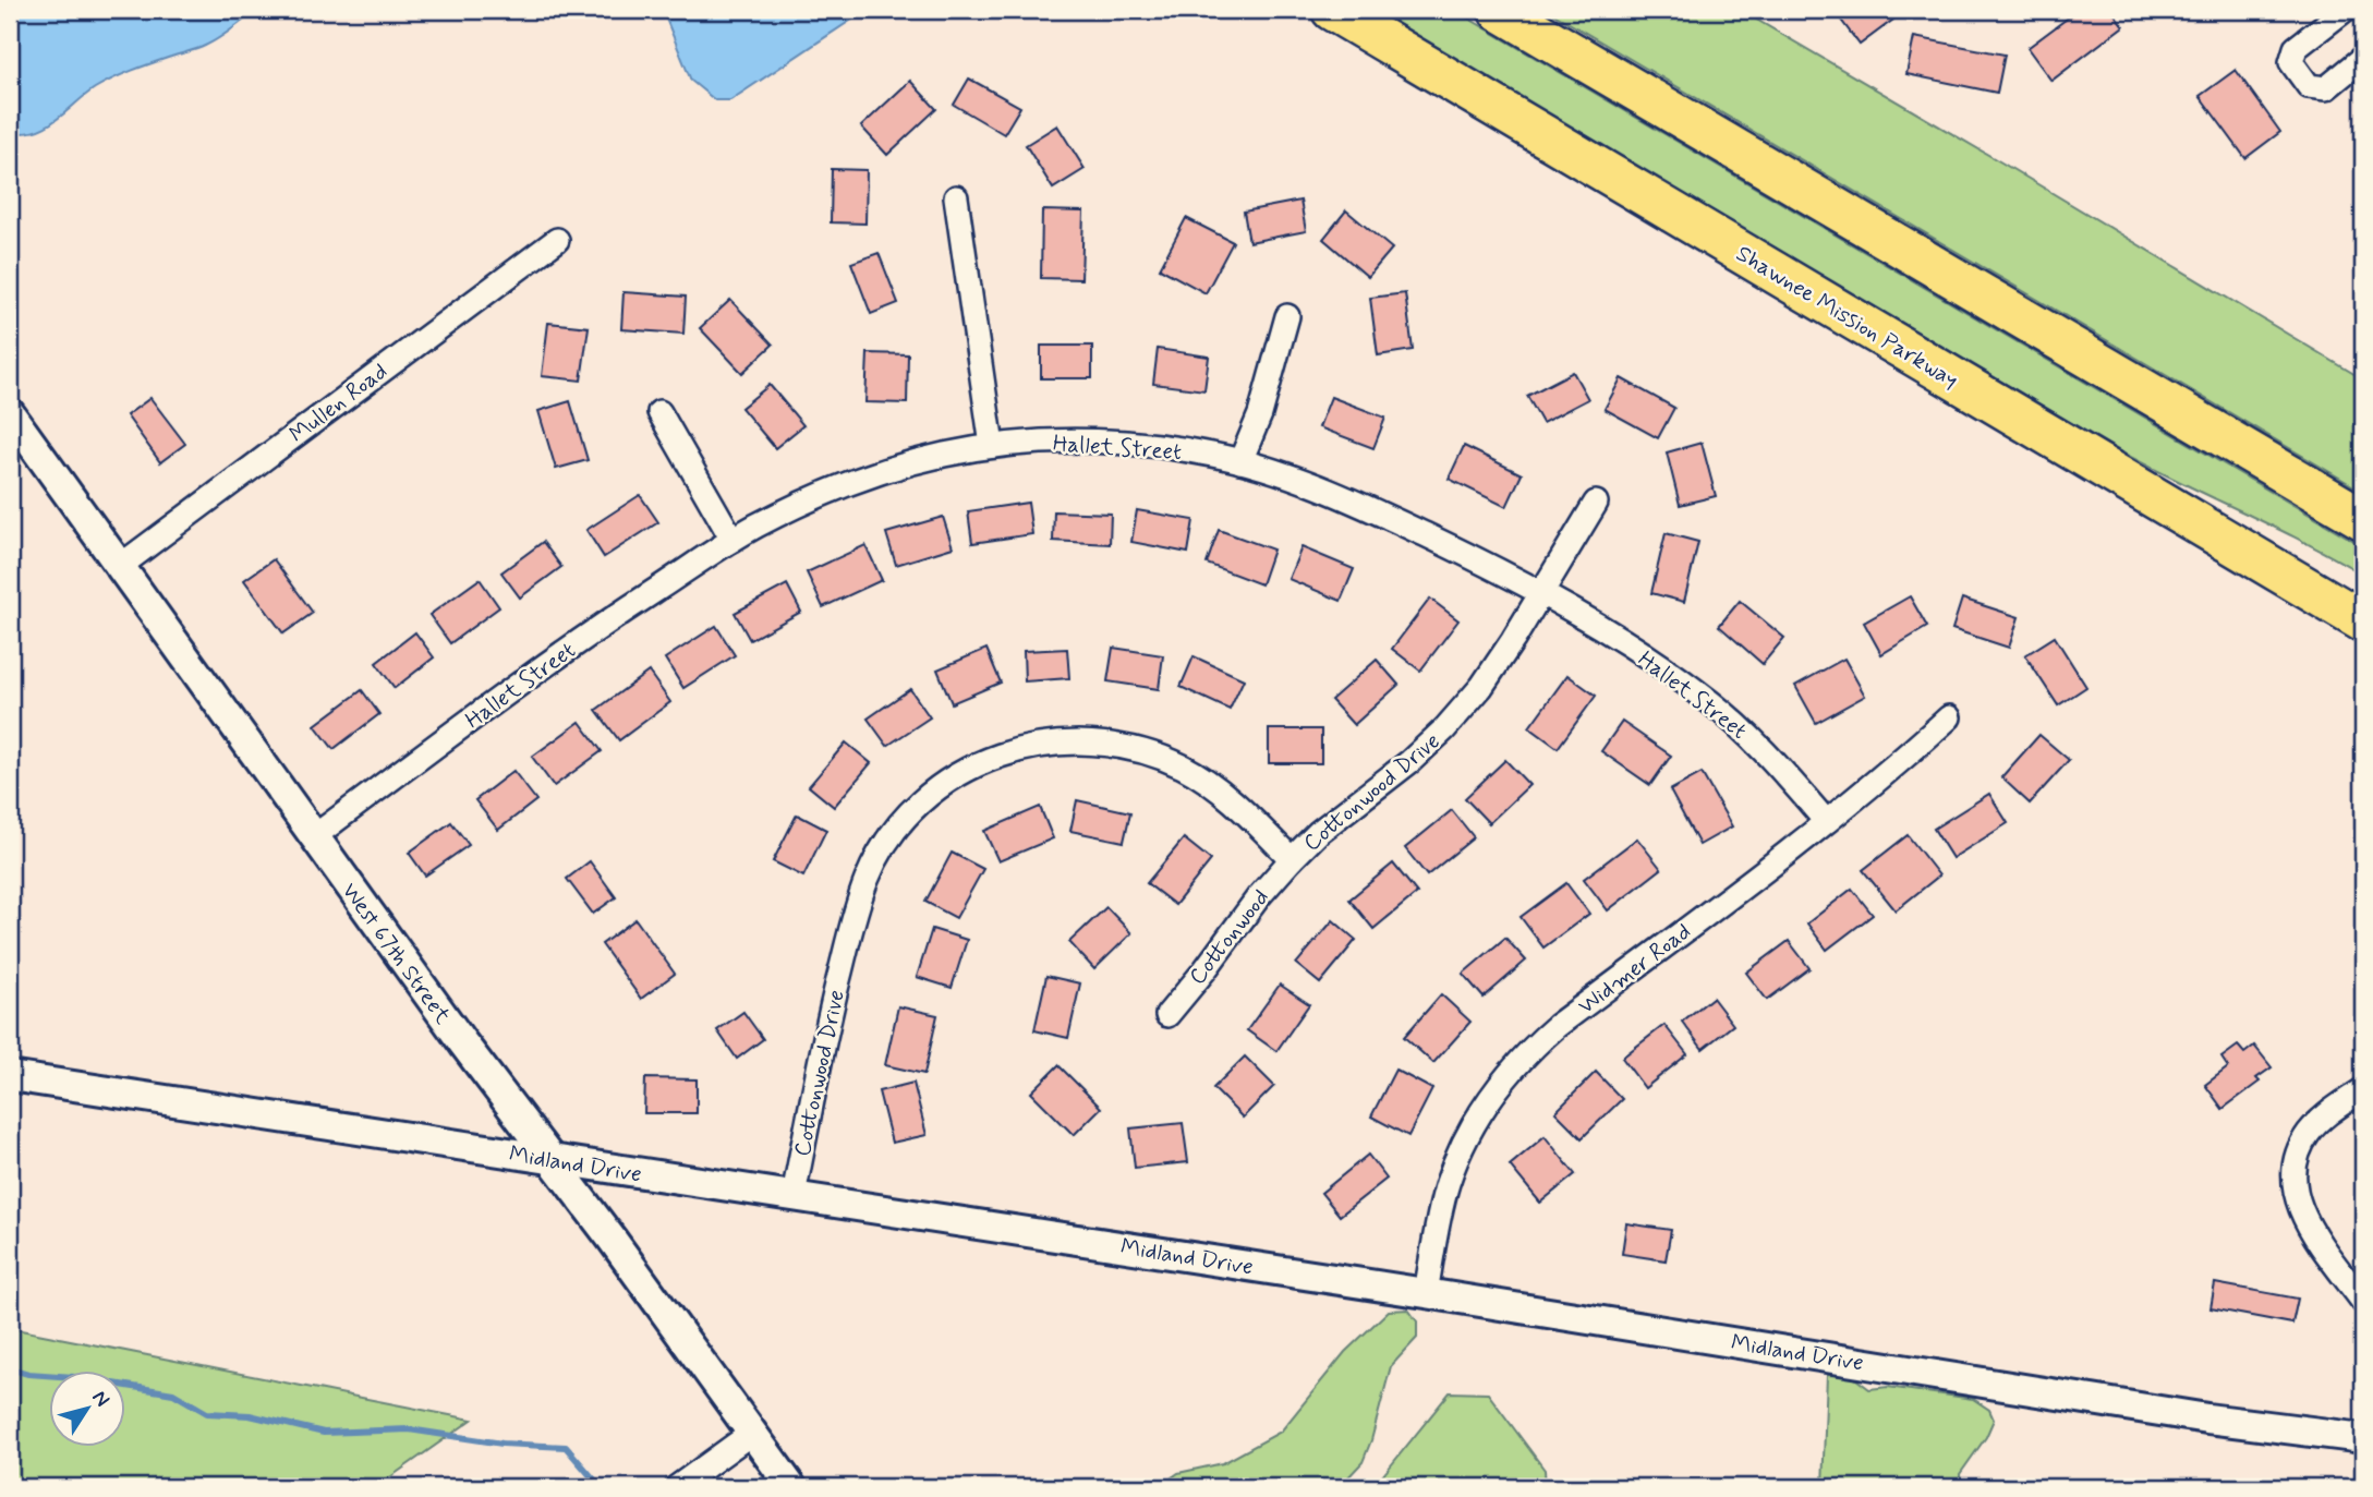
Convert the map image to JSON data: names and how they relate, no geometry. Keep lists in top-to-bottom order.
{
  "streets": {
    "highway": ["Shawnee Mission Parkway"],
    "street": [
      "Mullen Road",
      "Hallet Street",
      "Cottonwood Drive",
      "Cottonwood",
      "West 67th Street",
      "Widmer Road",
      "Midland Drive"
    ]
  },
  "crossings": [
    ["Mullen Road", "West 67th Street"],
    ["Hallet Street", "Cottonwood Drive"],
    ["Hallet Street", "West 67th Street"],
    ["Hallet Street", "Widmer Road"],
    ["Cottonwood Drive", "Cottonwood"],
    ["Cottonwood Drive", "Midland Drive"],
    ["West 67th Street", "Midland Drive"],
    ["Widmer Road", "Midland Drive"]
  ],
  "north": "top right"
}
